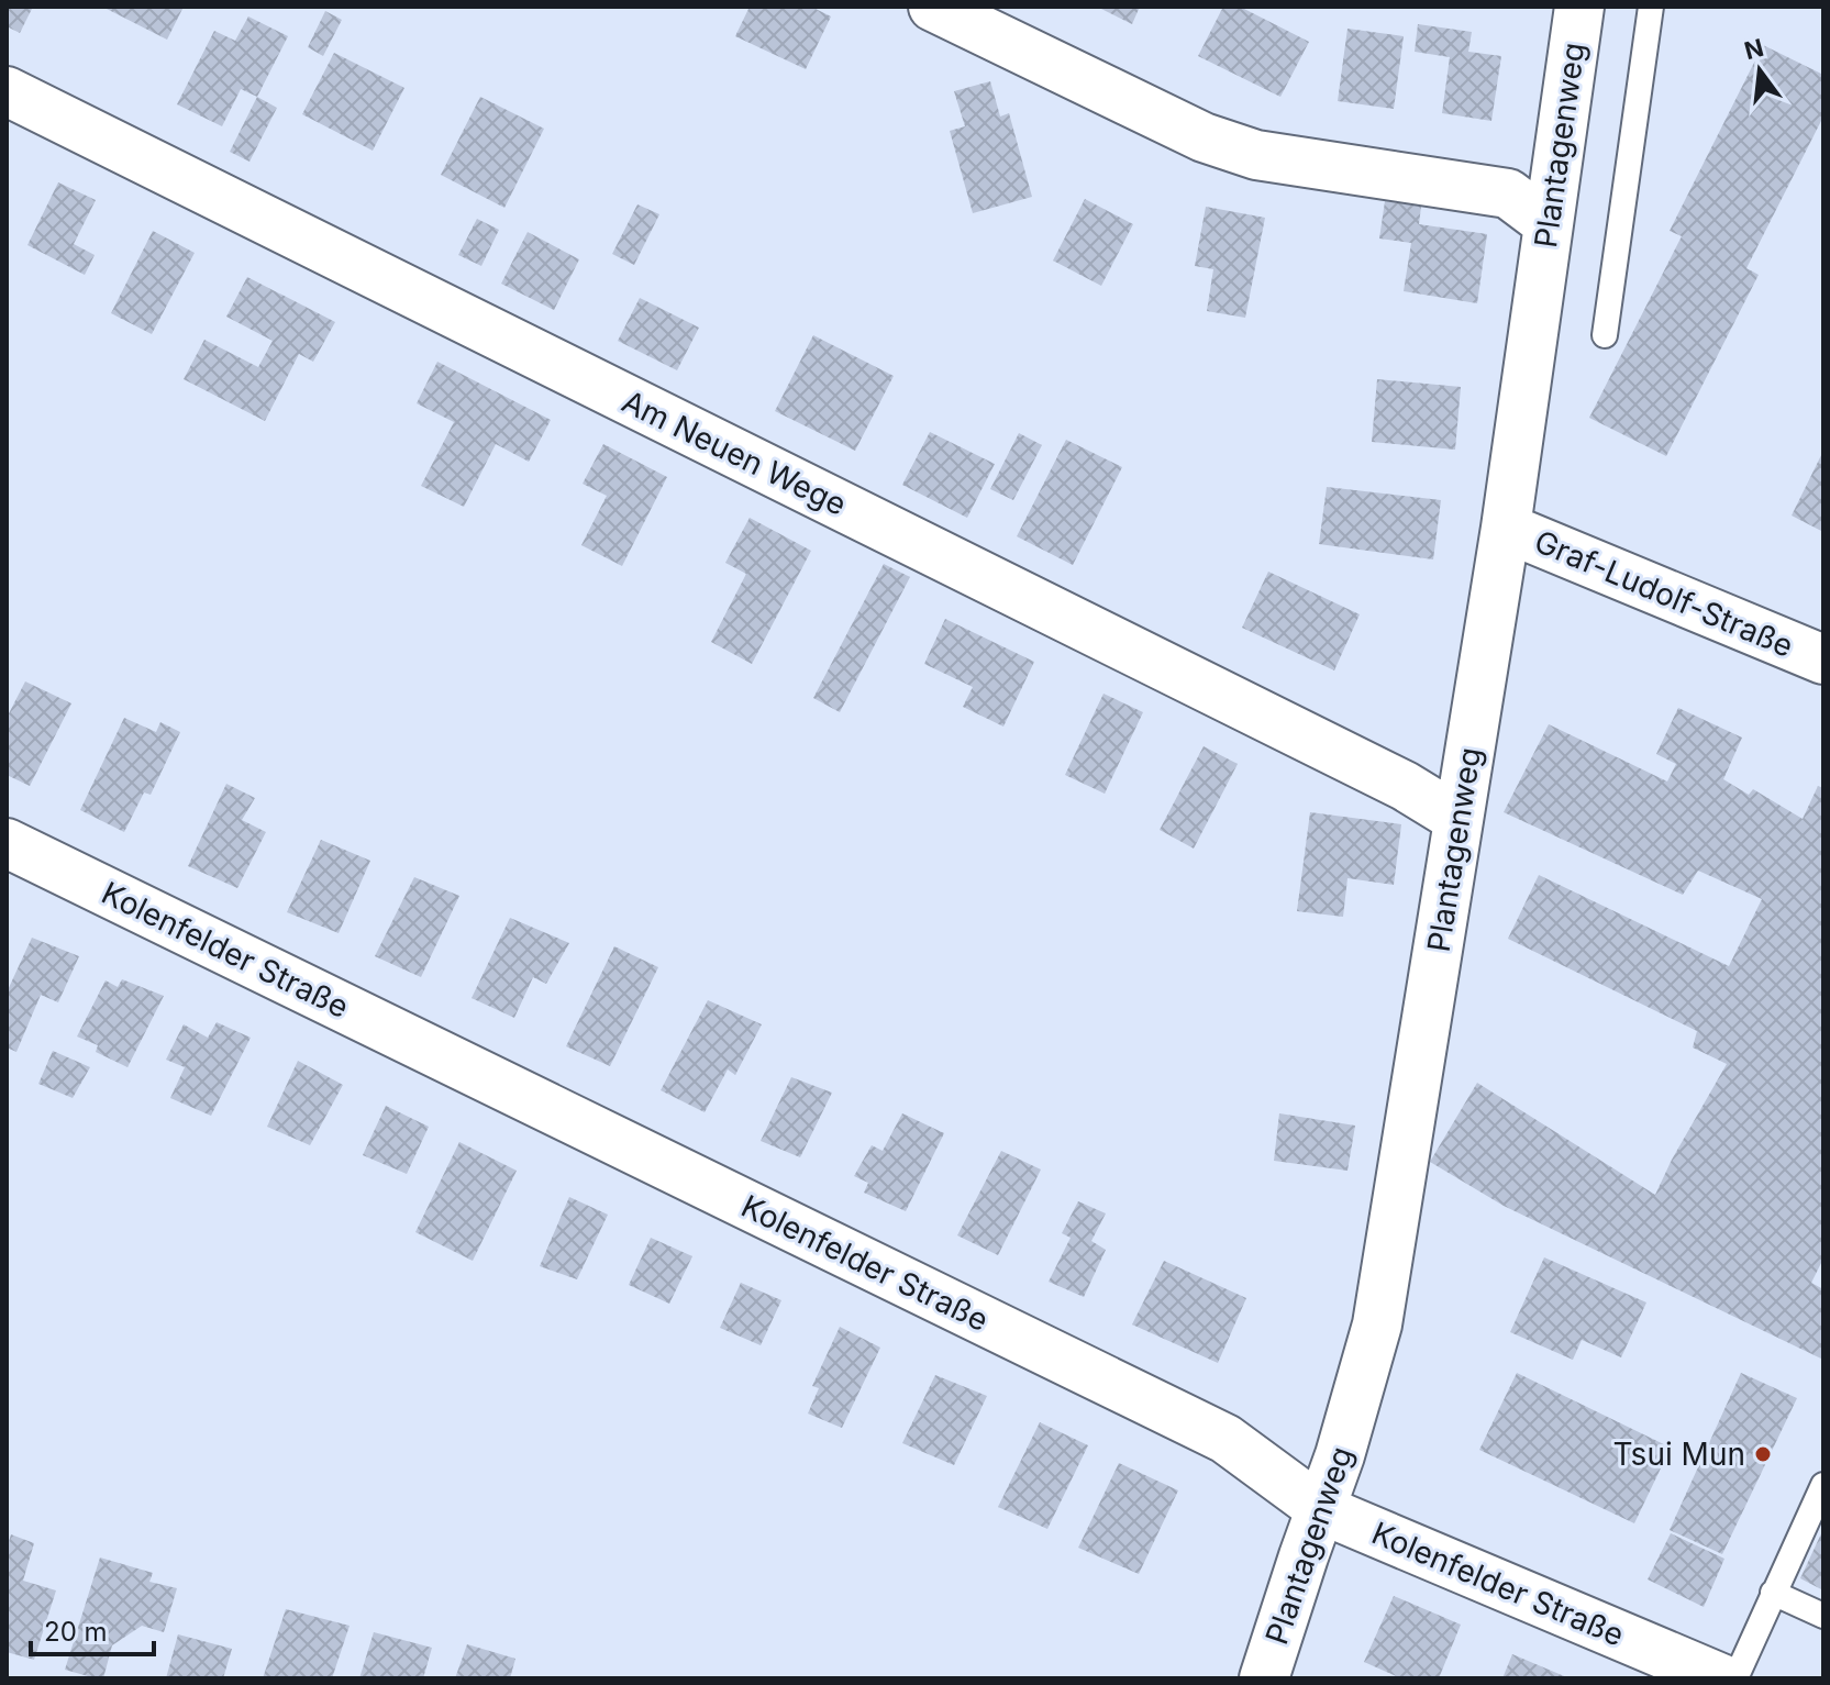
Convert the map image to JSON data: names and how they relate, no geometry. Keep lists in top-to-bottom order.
{
  "streets": {
    "street": [
      "Plantagenweg",
      "Am Neuen Wege",
      "Graf-Ludolf-Straße",
      "Kolenfelder Straße"
    ]
  },
  "crossings": [
    ["Plantagenweg", "Am Neuen Wege"],
    ["Plantagenweg", "Graf-Ludolf-Straße"],
    ["Plantagenweg", "Kolenfelder Straße"]
  ],
  "places": ["Tsui Mun"],
  "scale_bar": "20 m",
  "north": "top"
}
